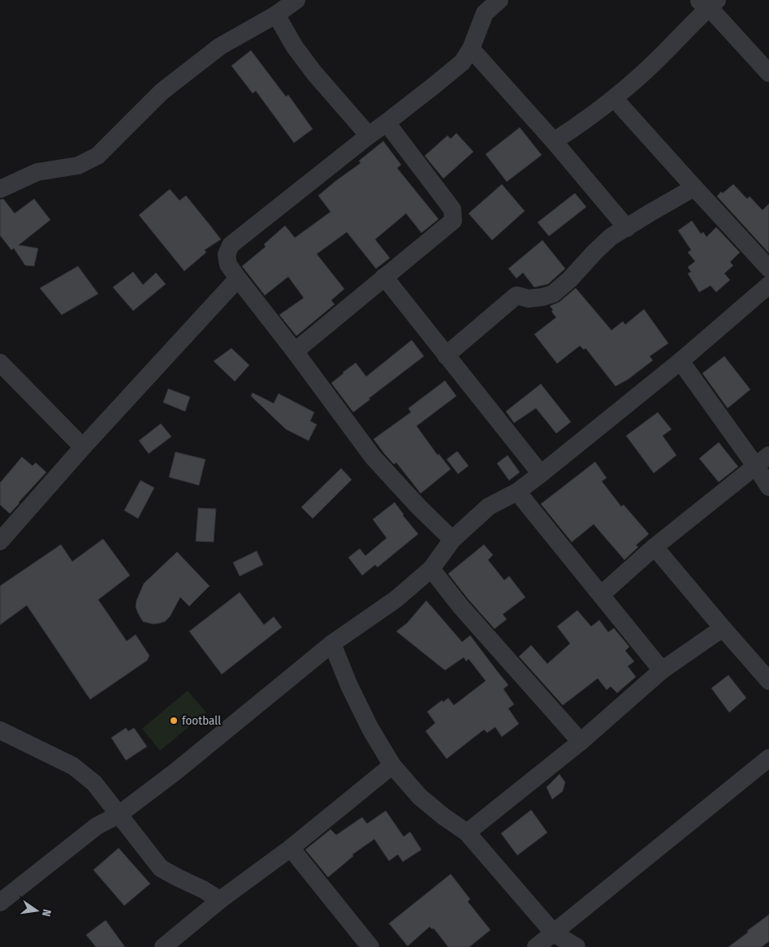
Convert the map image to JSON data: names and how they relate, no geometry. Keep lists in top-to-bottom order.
{
  "places": ["football"],
  "north": "right"
}
